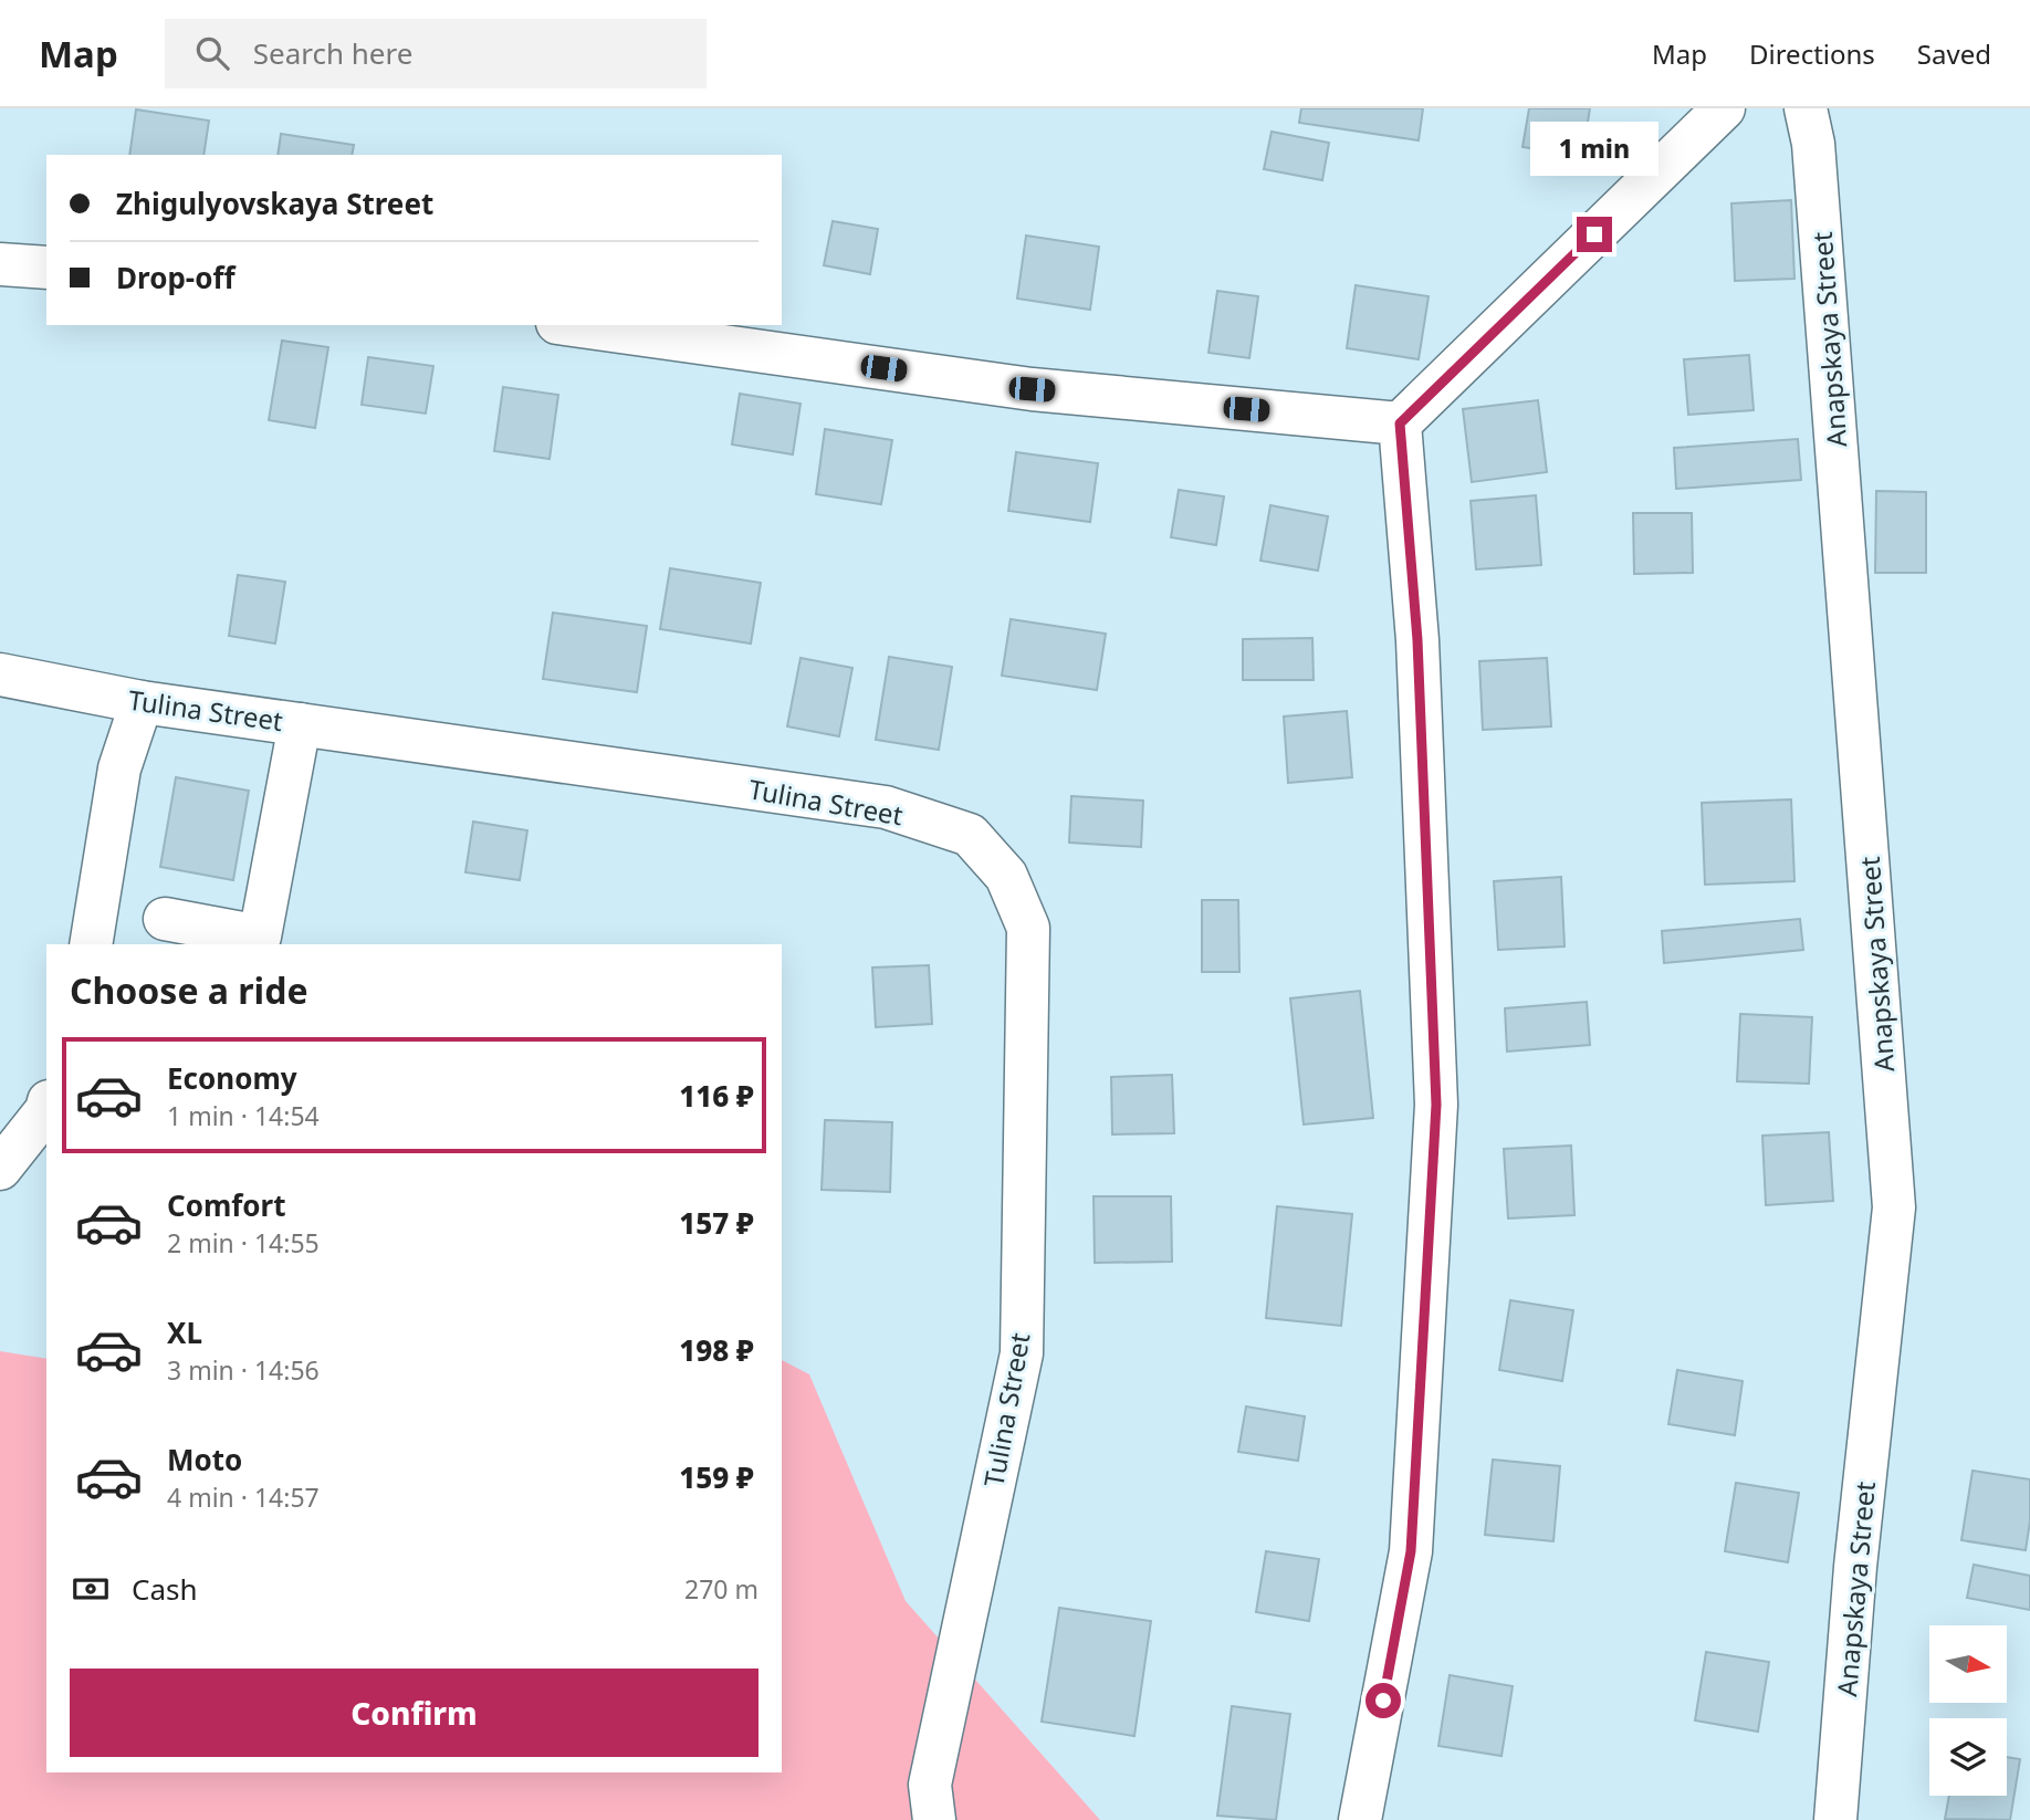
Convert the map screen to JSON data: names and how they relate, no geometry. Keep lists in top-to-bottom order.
{
  "streets": {
    "street": ["Anapskaya Street", "Tulina Street"]
  },
  "north": "right",
  "page": {
    "header": "Map",
    "search": "Search here",
    "nav": ["Map", "Directions", "Saved"],
    "bubble": "1 min",
    "banner": ["Zhigulyovskaya Street", "Drop-off"],
    "heading": "Choose a ride",
    "list": [
      {
        "name": "Economy",
        "note": "1 min · 14:54",
        "value": "116 ₽"
      },
      {
        "name": "Comfort",
        "note": "2 min · 14:55",
        "value": "157 ₽"
      },
      {
        "name": "XL",
        "note": "3 min · 14:56",
        "value": "198 ₽"
      },
      {
        "name": "Moto",
        "note": "4 min · 14:57",
        "value": "159 ₽"
      }
    ],
    "pay": ["Cash", "270 m"],
    "buttons": "Confirm"
  }
}
